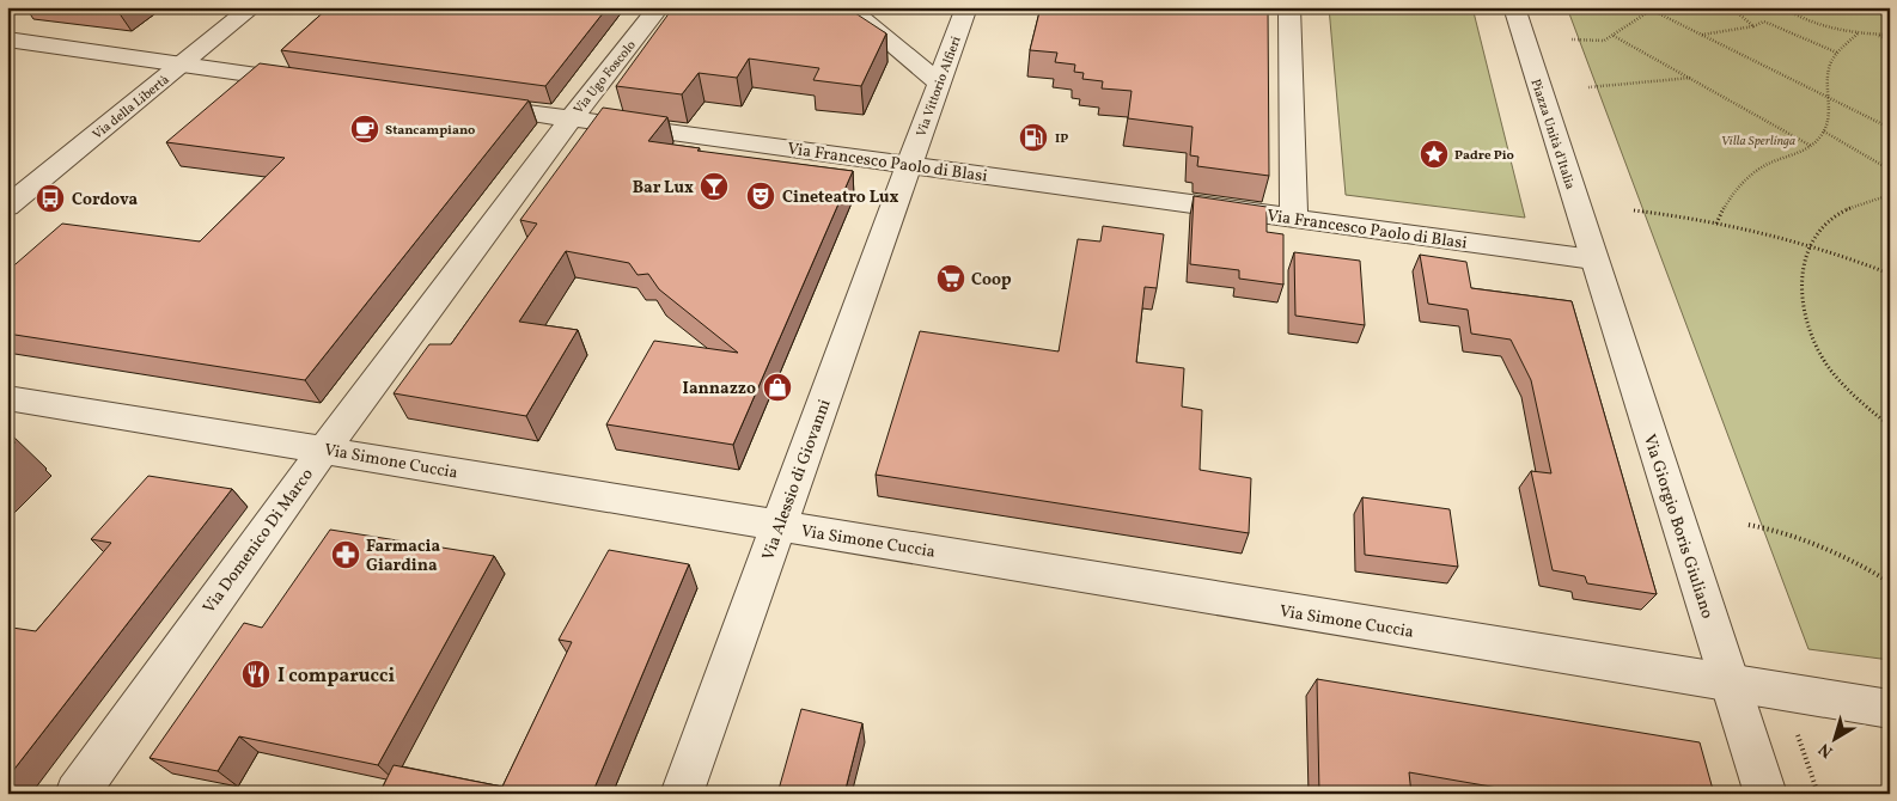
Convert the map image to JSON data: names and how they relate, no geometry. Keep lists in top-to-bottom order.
{
  "streets": {
    "street": [
      "Via Ugo Foscolo",
      "Via Vittorio Alfieri",
      "Via della Libertà",
      "Piazza Unità d'Italia",
      "Via Francesco Paolo di Blasi",
      "Via Simone Cuccia",
      "Via Alessio di Giovanni",
      "Via Giorgio Boris Giuliano",
      "Via Domenico Di Marco"
    ]
  },
  "crossings": [
    ["Via Ugo Foscolo", "Via Francesco Paolo di Blasi"],
    ["Via Ugo Foscolo", "Via Domenico Di Marco"],
    ["Via Vittorio Alfieri", "Via Francesco Paolo di Blasi"],
    ["Via Vittorio Alfieri", "Via Alessio di Giovanni"],
    ["Piazza Unità d'Italia", "Via Francesco Paolo di Blasi"],
    ["Piazza Unità d'Italia", "Via Giorgio Boris Giuliano"],
    ["Via Francesco Paolo di Blasi", "Via Alessio di Giovanni"],
    ["Via Francesco Paolo di Blasi", "Via Giorgio Boris Giuliano"],
    ["Via Francesco Paolo di Blasi", "Via Domenico Di Marco"],
    ["Via Simone Cuccia", "Via Alessio di Giovanni"],
    ["Via Simone Cuccia", "Via Giorgio Boris Giuliano"],
    ["Via Simone Cuccia", "Via Domenico Di Marco"]
  ],
  "parks": ["Villa Sperlinga"],
  "places": {
    "cafe": ["Stancampiano"],
    "fuel station": ["IP"],
    "place": ["Padre Pio"],
    "bar": ["Bar Lux"],
    "theatre": ["Cineteatro Lux"],
    "bus stop": ["Cordova"],
    "supermarket": ["Coop"],
    "shop": ["Iannazzo"],
    "pharmacy": ["Farmacia Giardina"],
    "restaurant": ["I comparucci"]
  },
  "north": "bottom left"
}
